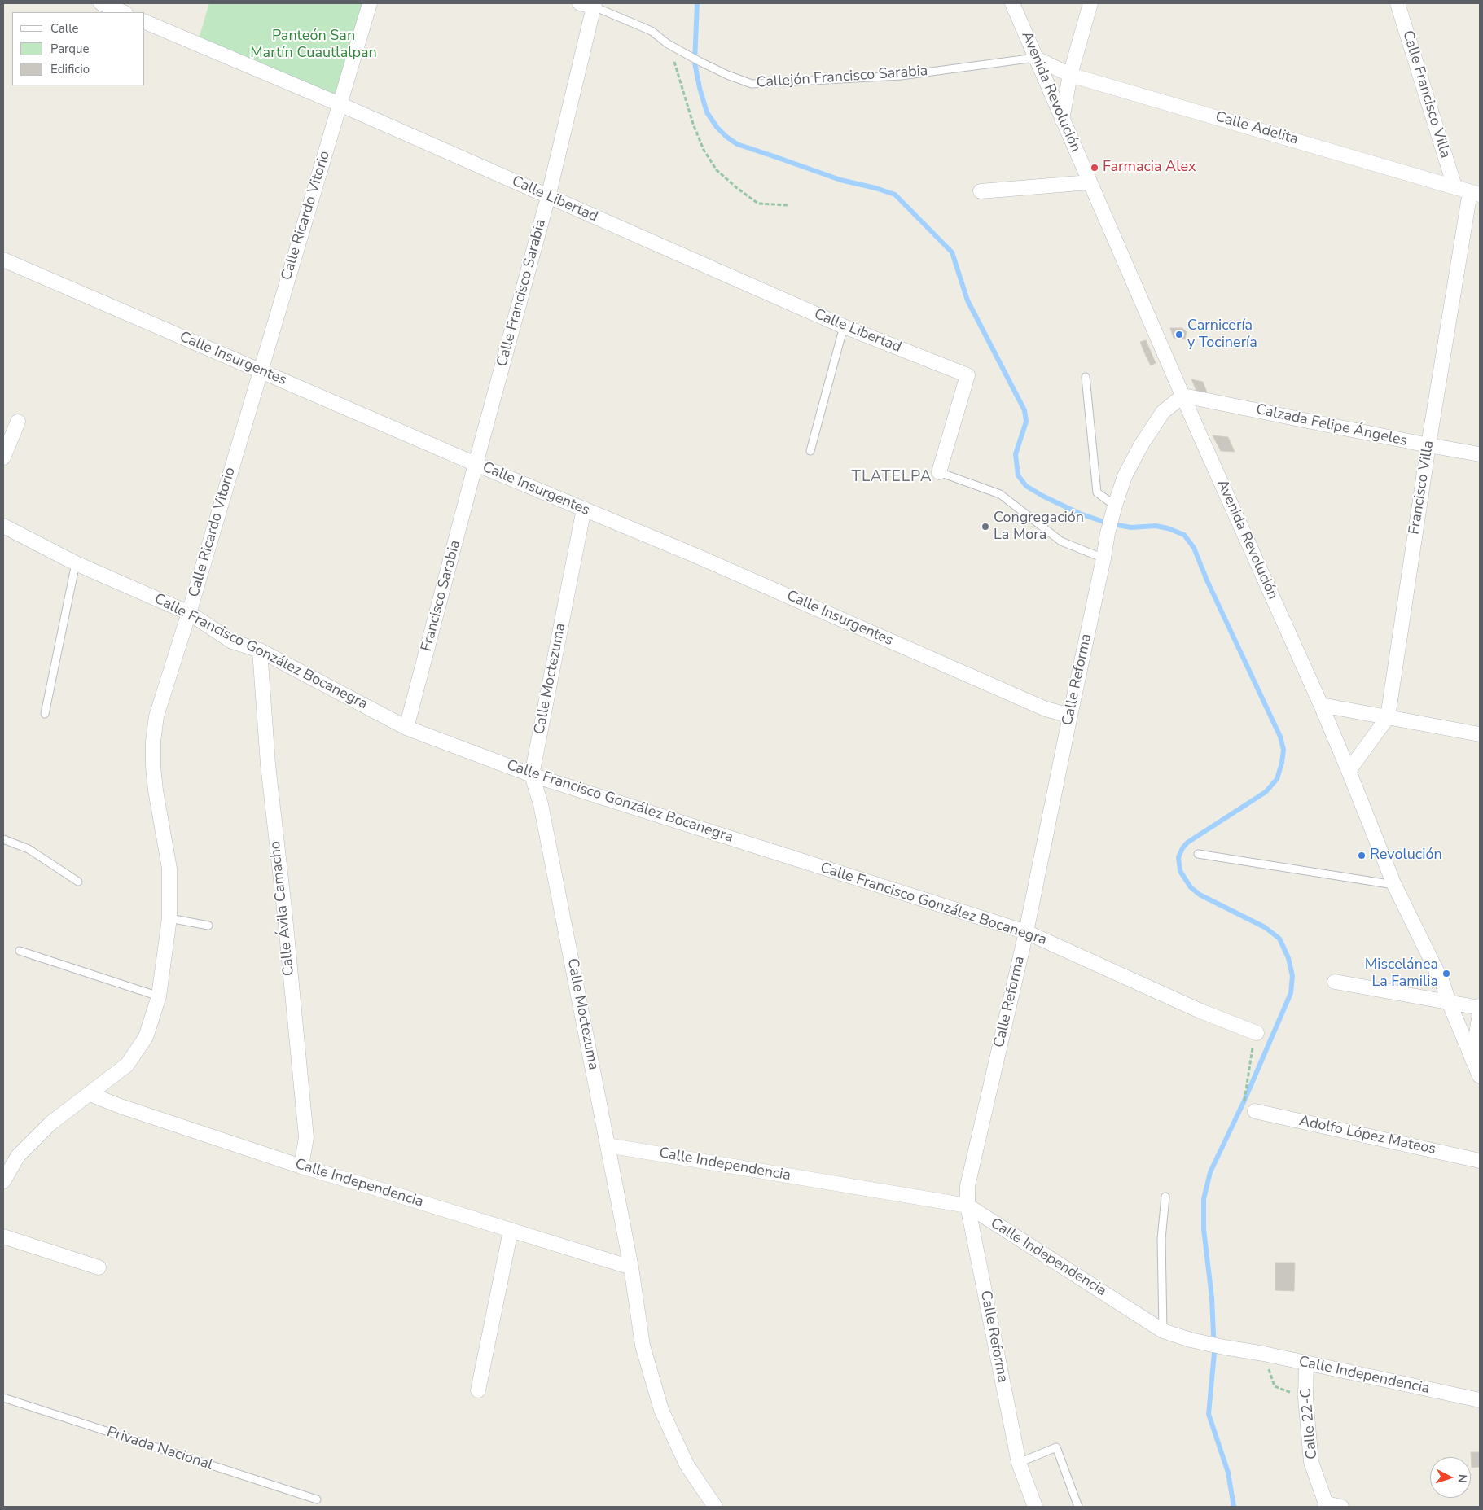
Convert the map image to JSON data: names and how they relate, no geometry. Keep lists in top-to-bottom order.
{
  "streets": {
    "street": [
      "Avenida Revolución",
      "Calle Francisco Villa",
      "Calle Adelita",
      "Calle Libertad",
      "Calle Ricardo Vitorio",
      "Calle Francisco Sarabia",
      "Calle Insurgentes",
      "Calzada Felipe Ángeles",
      "Francisco Villa",
      "Francisco Sarabia",
      "Calle Francisco González Bocanegra",
      "Calle Moctezuma",
      "Calle Reforma",
      "Calle Ávila Camacho",
      "Adolfo López Mateos",
      "Calle Independencia",
      "Calle 22-C"
    ],
    "lane": ["Callejón Francisco Sarabia", "Privada Nacional"]
  },
  "crossings": [
    ["Callejón Francisco Sarabia", "Avenida Revolución"],
    ["Callejón Francisco Sarabia", "Calle Adelita"],
    ["Callejón Francisco Sarabia", "Calle Francisco Sarabia"],
    ["Avenida Revolución", "Calle Adelita"],
    ["Avenida Revolución", "Calzada Felipe Ángeles"],
    ["Avenida Revolución", "Francisco Villa"],
    ["Avenida Revolución", "Calle Reforma"],
    ["Calle Francisco Villa", "Calle Adelita"],
    ["Calle Adelita", "Francisco Villa"],
    ["Calle Libertad", "Calle Ricardo Vitorio"],
    ["Calle Libertad", "Calle Francisco Sarabia"],
    ["Calle Ricardo Vitorio", "Calle Insurgentes"],
    ["Calle Ricardo Vitorio", "Calle Francisco González Bocanegra"],
    ["Calle Ricardo Vitorio", "Calle Independencia"],
    ["Calle Francisco Sarabia", "Calle Insurgentes"],
    ["Calle Francisco Sarabia", "Francisco Sarabia"],
    ["Calle Insurgentes", "Francisco Sarabia"],
    ["Calle Insurgentes", "Calle Moctezuma"],
    ["Calle Insurgentes", "Calle Reforma"],
    ["Calzada Felipe Ángeles", "Francisco Villa"],
    ["Calzada Felipe Ángeles", "Calle Reforma"],
    ["Francisco Sarabia", "Calle Francisco González Bocanegra"],
    ["Calle Francisco González Bocanegra", "Calle Moctezuma"],
    ["Calle Francisco González Bocanegra", "Calle Reforma"],
    ["Calle Francisco González Bocanegra", "Calle Ávila Camacho"],
    ["Calle Moctezuma", "Calle Independencia"],
    ["Calle Reforma", "Calle Independencia"],
    ["Calle Ávila Camacho", "Calle Independencia"],
    ["Calle Independencia", "Calle 22-C"]
  ],
  "districts": ["TLATELPA"],
  "parks": ["Panteón San Martín Cuautlalpan"],
  "places": [
    "Farmacia Alex",
    "Carnicería y Tocinería",
    "Congregación La Mora",
    "Revolución",
    "Miscelánea La Familia"
  ],
  "legend": ["Calle", "Parque", "Edificio"],
  "north": "right"
}
